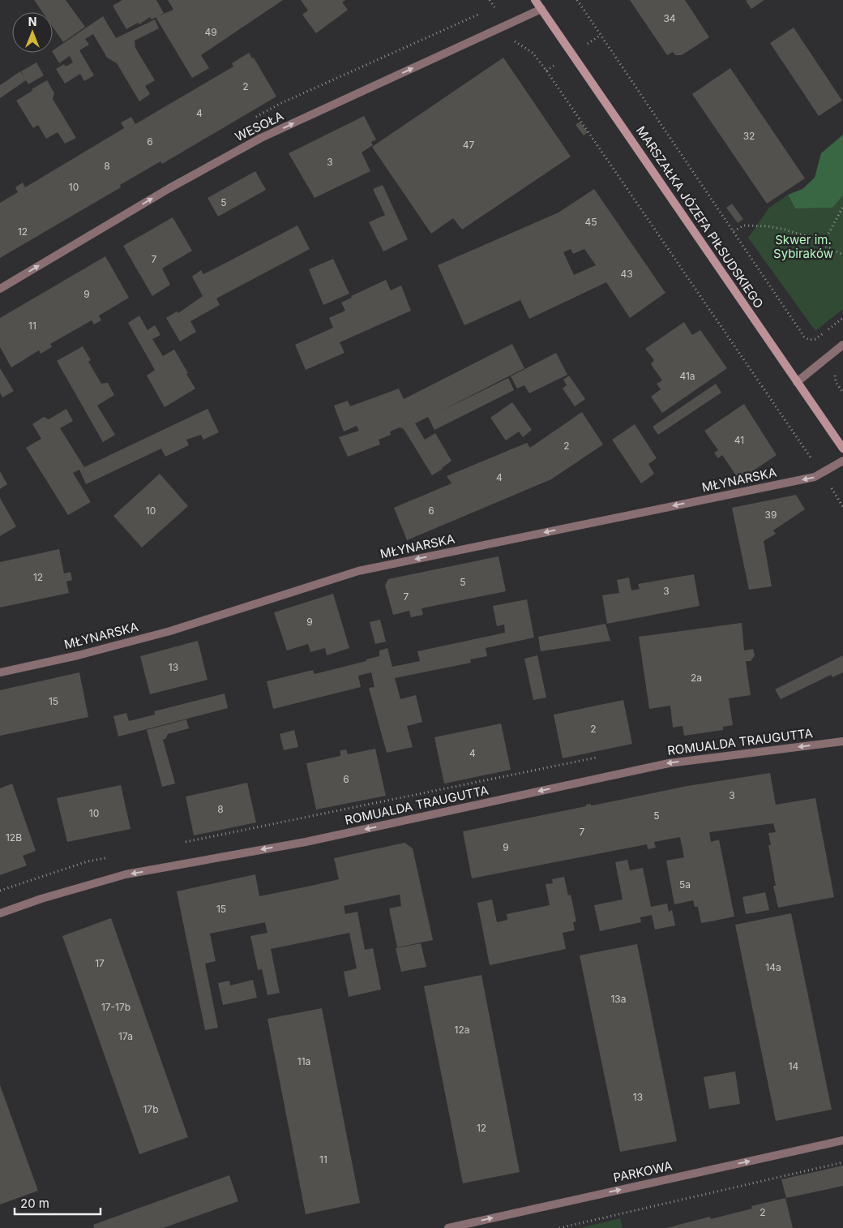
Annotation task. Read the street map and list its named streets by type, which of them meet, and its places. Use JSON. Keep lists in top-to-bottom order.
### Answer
{
  "streets": {
    "street": [
      "WESOŁA",
      "MARSZAŁKA JÓZEFA PIŁSUDSKIEGO",
      "MŁYNARSKA",
      "ROMUALDA TRAUGUTTA",
      "PARKOWA"
    ]
  },
  "crossings": [
    ["WESOŁA", "MARSZAŁKA JÓZEFA PIŁSUDSKIEGO"]
  ],
  "one_way": [
    "WESOŁA",
    "MŁYNARSKA",
    "ROMUALDA TRAUGUTTA",
    "PARKOWA"
  ],
  "parks": ["Skwer im. Sybiraków"],
  "house_numbers": [
    "34",
    "49",
    "2",
    "4",
    "32",
    "6",
    "47",
    "3",
    "8",
    "10",
    "5",
    "45",
    "12",
    "7",
    "43",
    "9",
    "11",
    "41a",
    "41",
    "2",
    "4",
    "10",
    "6",
    "39",
    "12",
    "5",
    "3",
    "7",
    "9",
    "13",
    "2a",
    "15",
    "2",
    "4",
    "6",
    "3",
    "8",
    "10",
    "5",
    "7",
    "12B",
    "9",
    "5a",
    "15",
    "17",
    "14a",
    "13a",
    "17-17b",
    "12a",
    "17a",
    "11a",
    "14",
    "13",
    "17b",
    "12",
    "11",
    "2"
  ],
  "scale_bar": "20 m",
  "north": "top"
}
